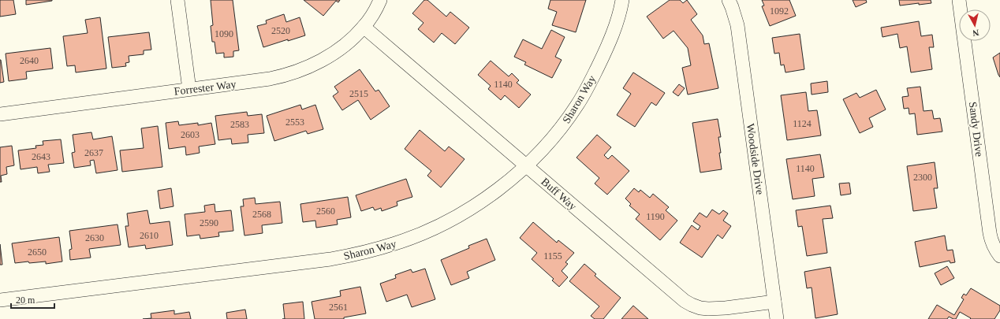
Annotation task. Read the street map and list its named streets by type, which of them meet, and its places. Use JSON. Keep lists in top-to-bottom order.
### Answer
{
  "streets": {
    "street": [
      "Forrester Way",
      "Sharon Way",
      "Sandy Drive",
      "Woodside Drive",
      "Buff Way"
    ]
  },
  "crossings": [
    ["Forrester Way", "Buff Way"],
    ["Sharon Way", "Buff Way"],
    ["Woodside Drive", "Buff Way"]
  ],
  "house_numbers": [
    "1092",
    "2520",
    "1090",
    "2640",
    "1140",
    "2515",
    "2553",
    "1124",
    "2583",
    "2603",
    "2637",
    "2643",
    "1140",
    "2300",
    "2560",
    "2568",
    "1190",
    "2590",
    "2610",
    "2630",
    "2650",
    "1155",
    "2561"
  ],
  "scale_bar": "20 m",
  "north": "bottom"
}
